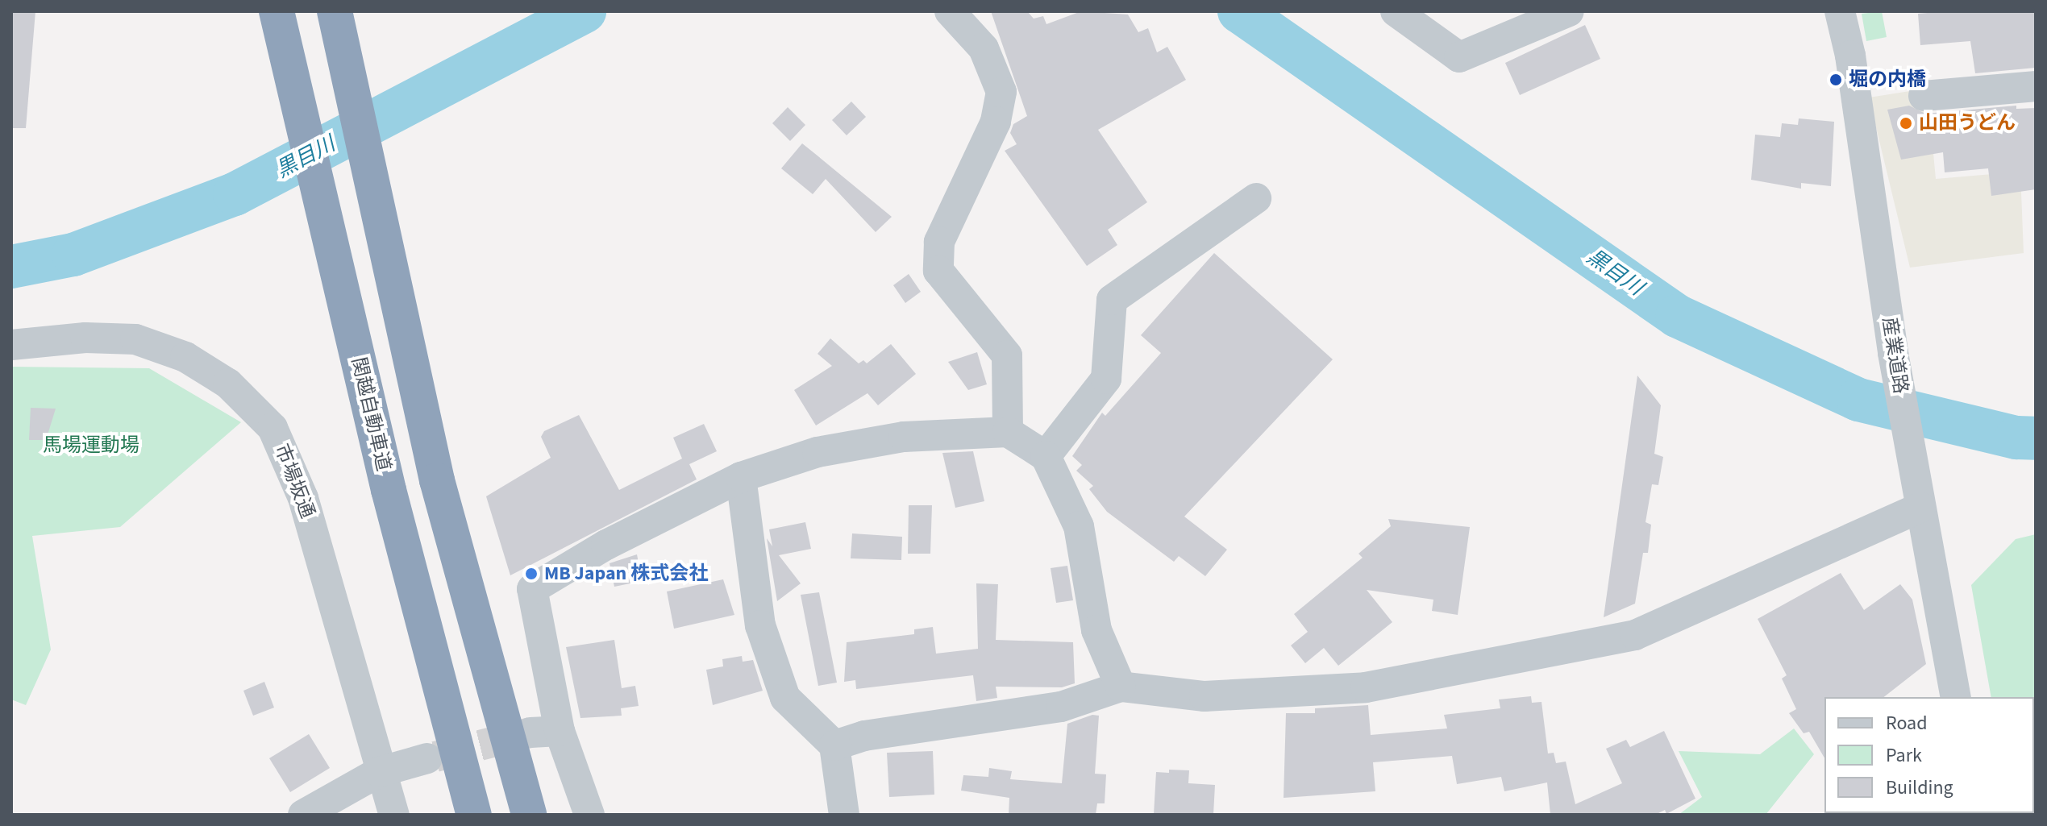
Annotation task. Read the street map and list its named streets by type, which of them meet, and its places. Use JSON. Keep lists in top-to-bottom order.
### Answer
{
  "streets": {
    "highway": ["関越自動車道"],
    "street": ["産業道路", "市場坂通"]
  },
  "water": ["黒目川"],
  "parks": ["馬場運動場"],
  "places": ["堀の内橋", "山田うどん", "MB Japan 株式会社"],
  "legend": ["Road", "Park", "Building"]
}
